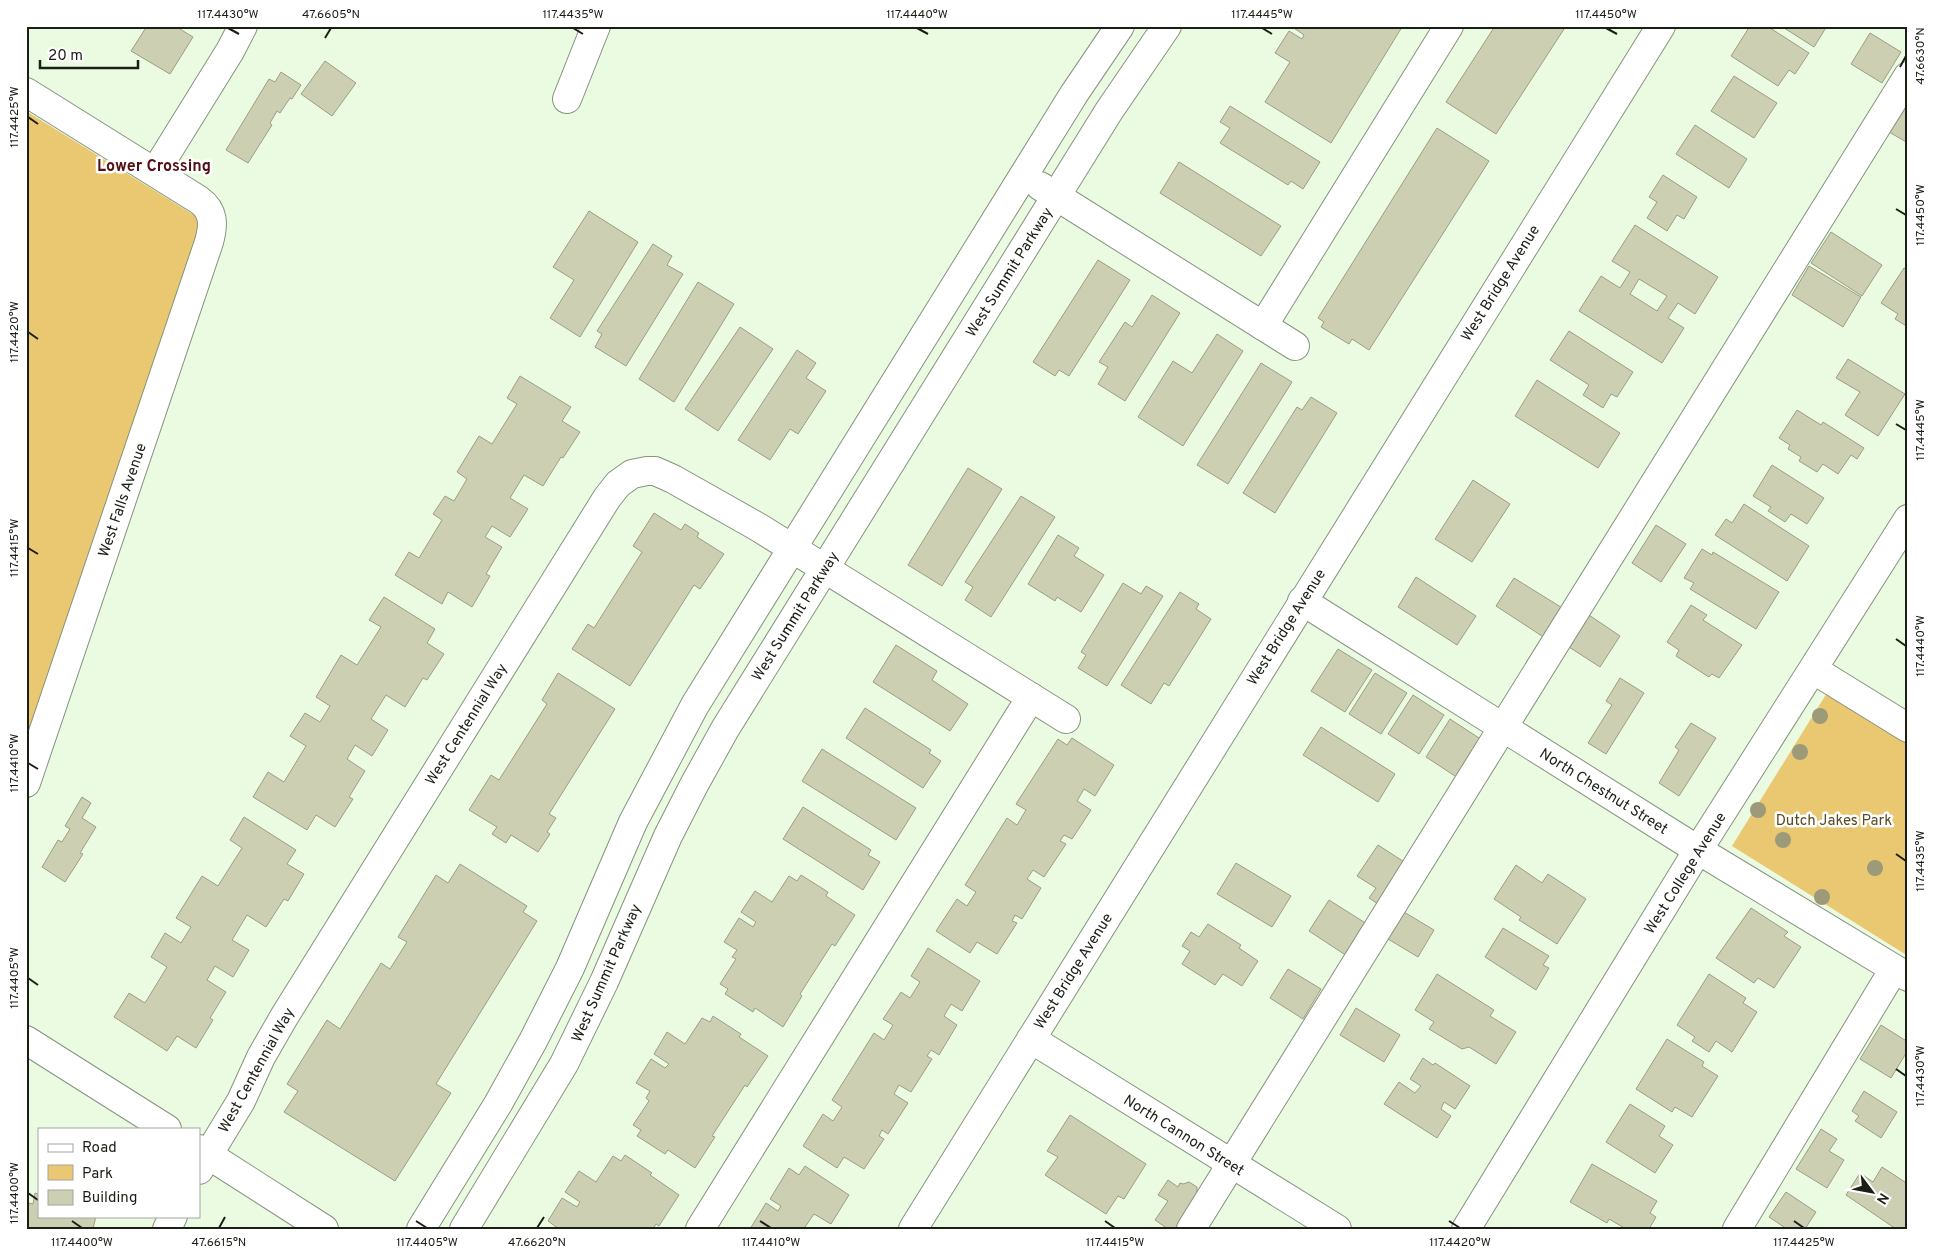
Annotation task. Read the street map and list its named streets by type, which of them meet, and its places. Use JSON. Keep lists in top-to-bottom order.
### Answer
{
  "streets": {
    "street": [
      "West Summit Parkway",
      "West Bridge Avenue",
      "West Falls Avenue",
      "West Centennial Way",
      "North Chestnut Street",
      "West College Avenue",
      "North Cannon Street"
    ]
  },
  "crossings": [
    ["West Summit Parkway", "West Centennial Way"],
    ["West Bridge Avenue", "North Chestnut Street"],
    ["West Bridge Avenue", "North Cannon Street"],
    ["North Chestnut Street", "West College Avenue"]
  ],
  "districts": ["Lower Crossing"],
  "parks": ["Dutch Jakes Park"],
  "legend": ["Road", "Park", "Building"],
  "scale_bar": "20 m",
  "north": "bottom right",
  "coordinates": [
    "117.4430°W",
    "47.6605°N",
    "117.4435°W",
    "117.4440°W",
    "117.4445°W",
    "117.4450°W",
    "47.6630°N",
    "117.4425°W",
    "117.4420°W",
    "117.4415°W",
    "117.4410°W",
    "117.4405°W",
    "117.4400°W",
    "47.6615°N",
    "47.6620°N"
  ]
}
